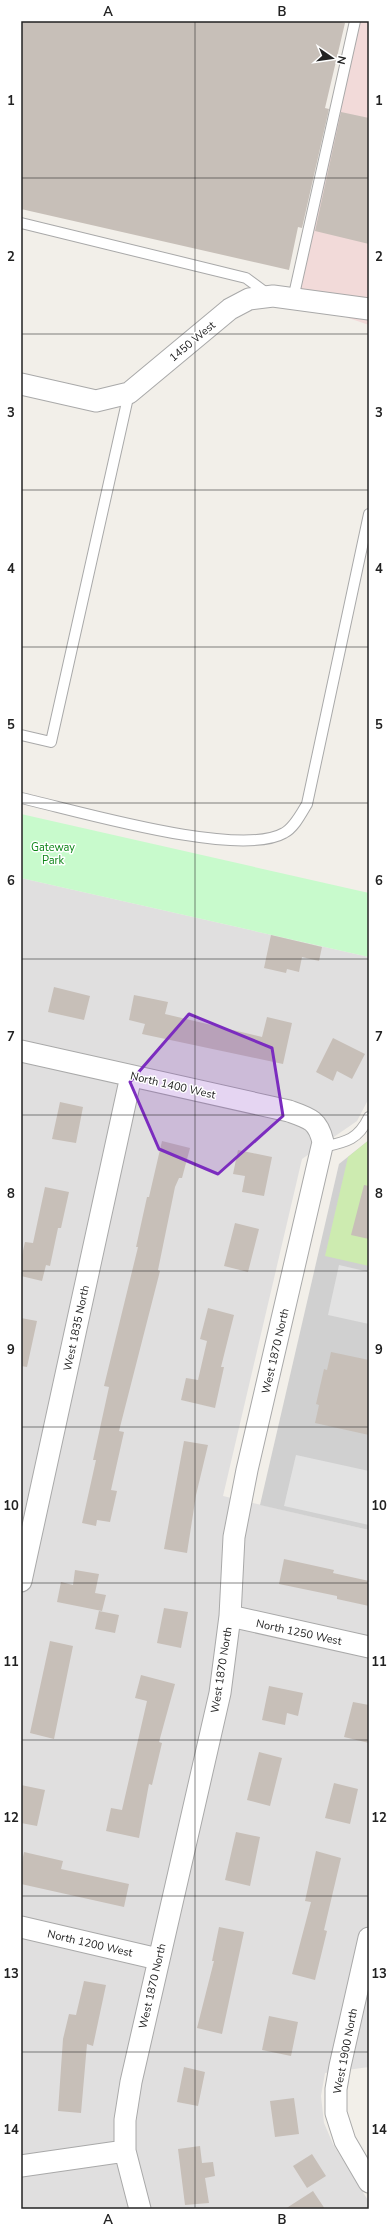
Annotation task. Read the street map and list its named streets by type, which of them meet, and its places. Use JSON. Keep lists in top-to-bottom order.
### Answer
{
  "streets": {
    "street": [
      "1450 West",
      "North 1400 West",
      "West 1835 North",
      "West 1870 North",
      "North 1250 West",
      "North 1200 West",
      "West 1900 North"
    ]
  },
  "crossings": [
    ["North 1400 West", "West 1835 North"],
    ["North 1400 West", "West 1870 North"],
    ["West 1870 North", "North 1250 West"],
    ["West 1870 North", "North 1200 West"]
  ],
  "parks": ["Gateway Park"],
  "north": "right",
  "grid": {
    "columns": ["A", "B"],
    "rows": [
      "1",
      "2",
      "3",
      "4",
      "5",
      "6",
      "7",
      "8",
      "9",
      "10",
      "11",
      "12",
      "13",
      "14"
    ]
  }
}
